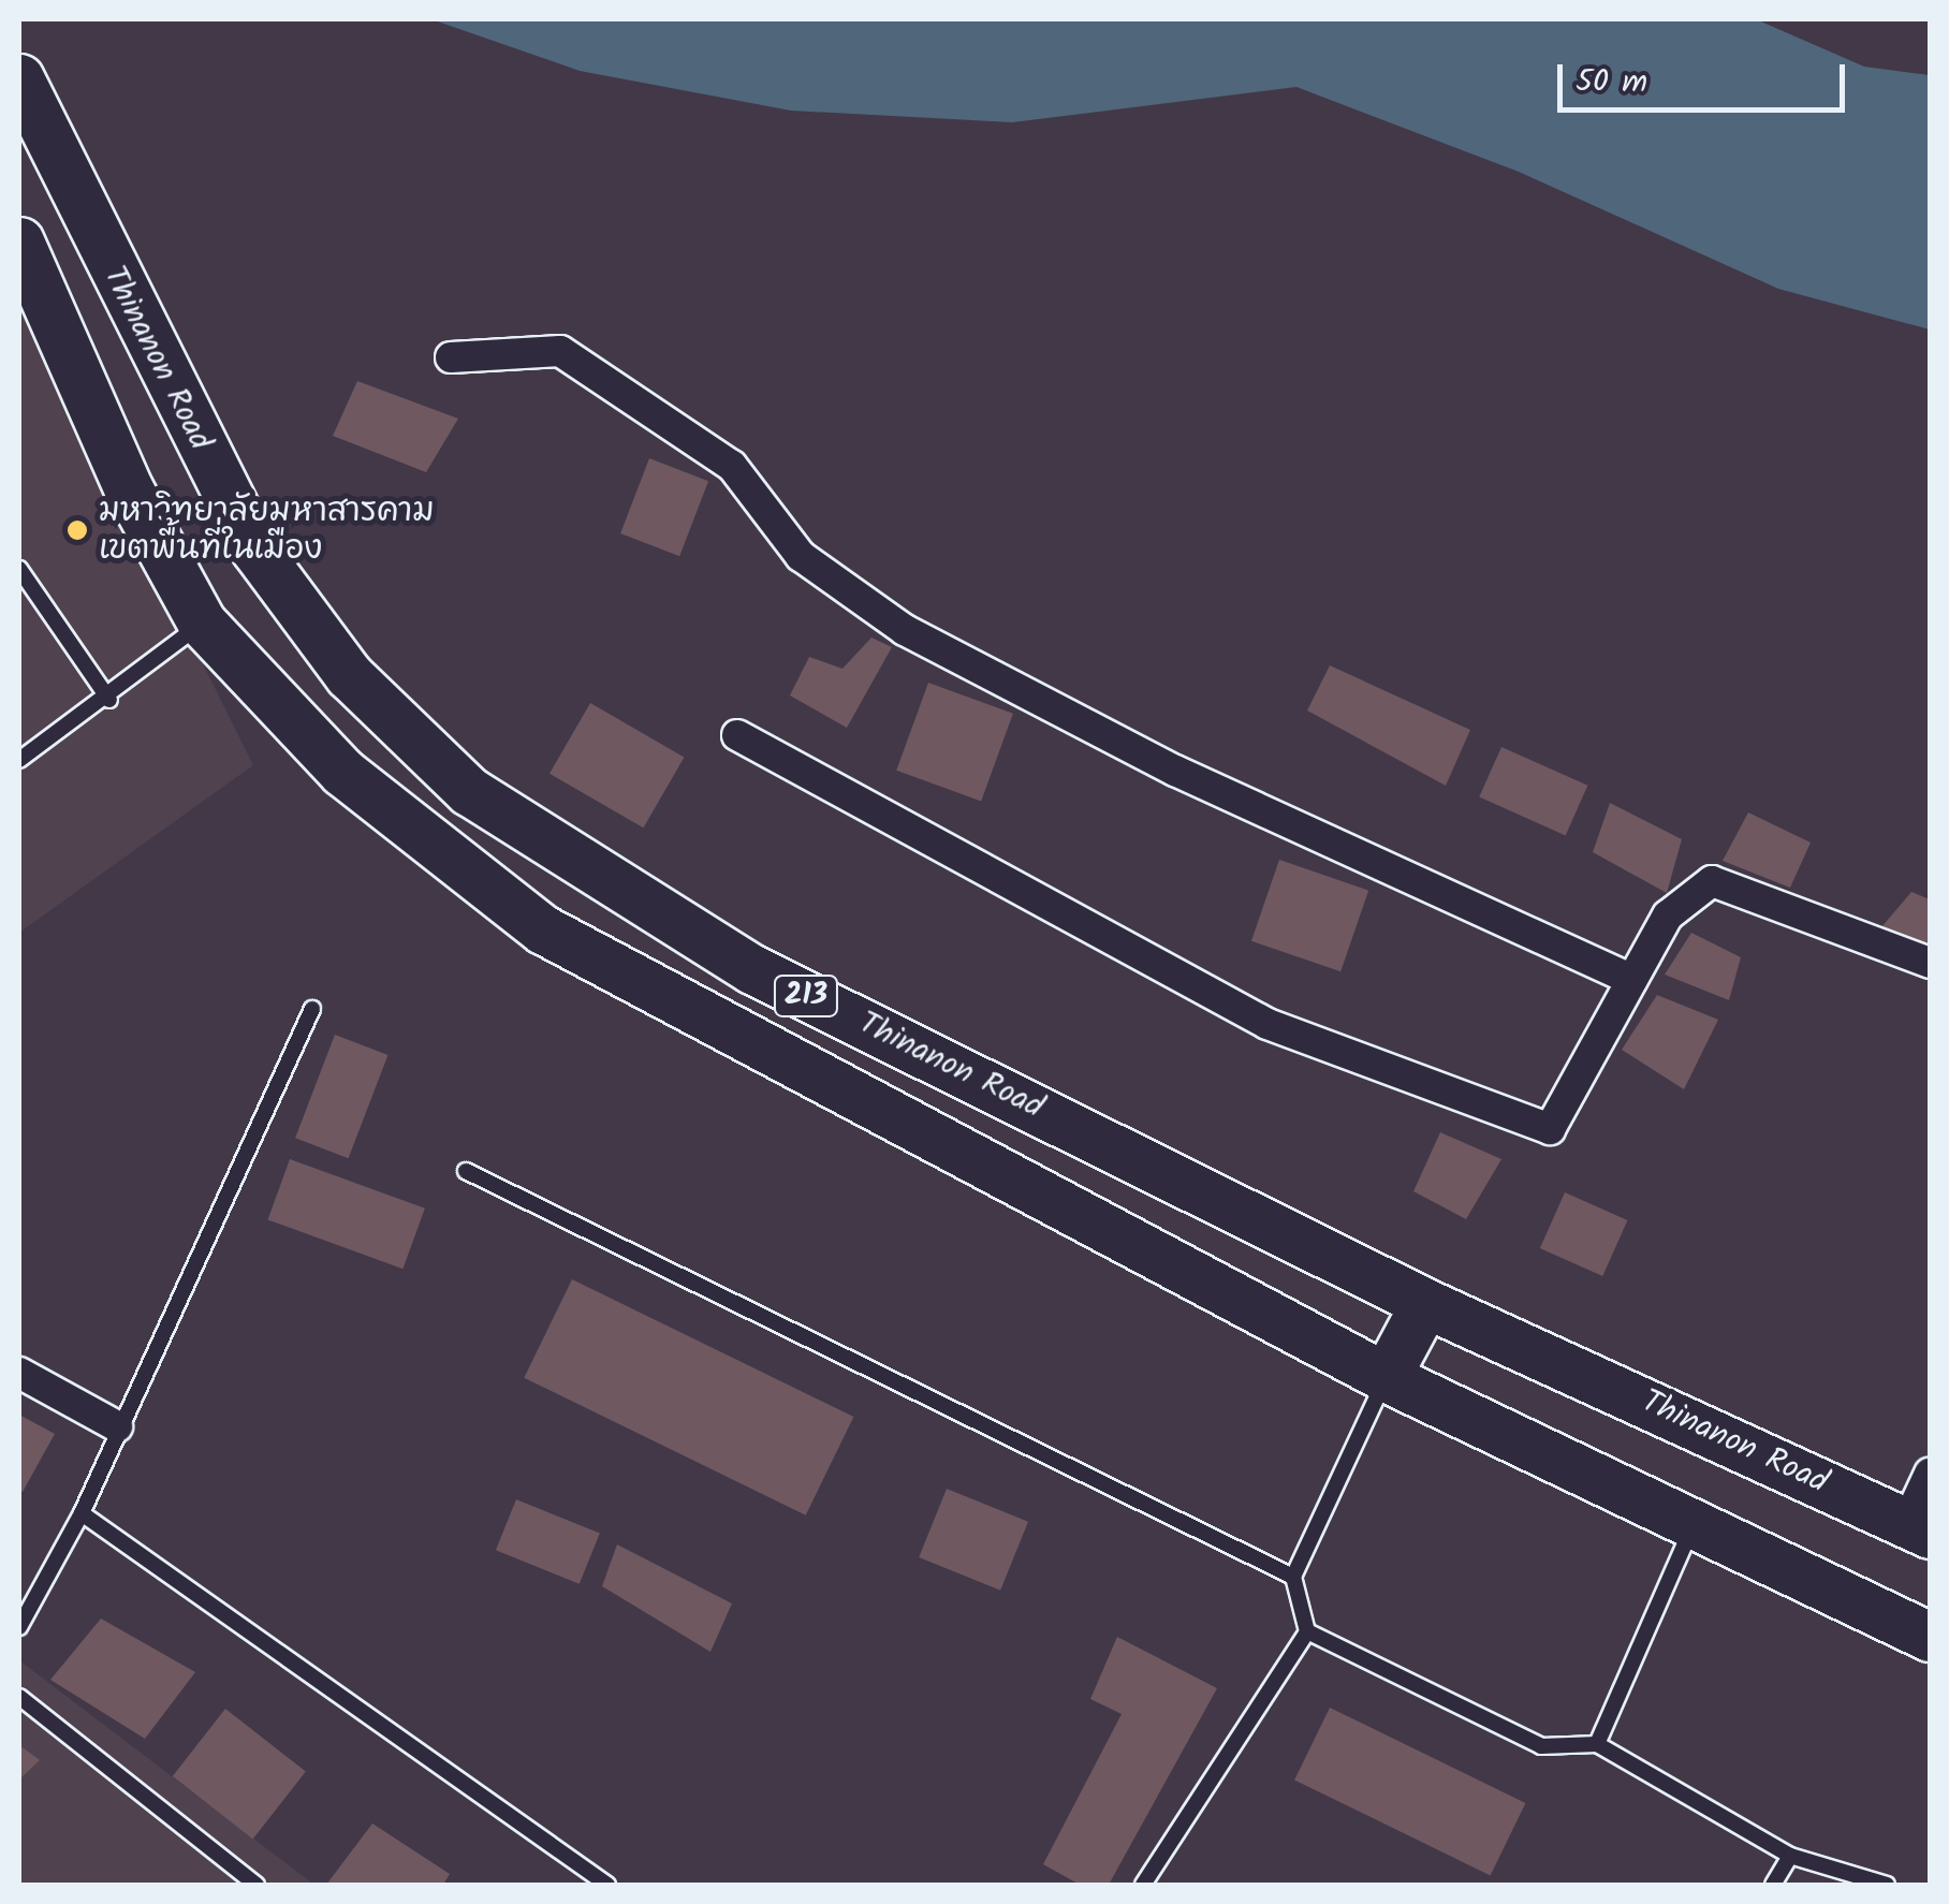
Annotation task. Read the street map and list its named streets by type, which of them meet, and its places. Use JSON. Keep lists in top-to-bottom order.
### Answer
{
  "streets": {
    "main road": ["Thinanon Road", "213"]
  },
  "places": ["มหาวิทยาลัยมหาสารคาม เขตพื้นที่ในเมือง"],
  "scale_bar": "50 m"
}
